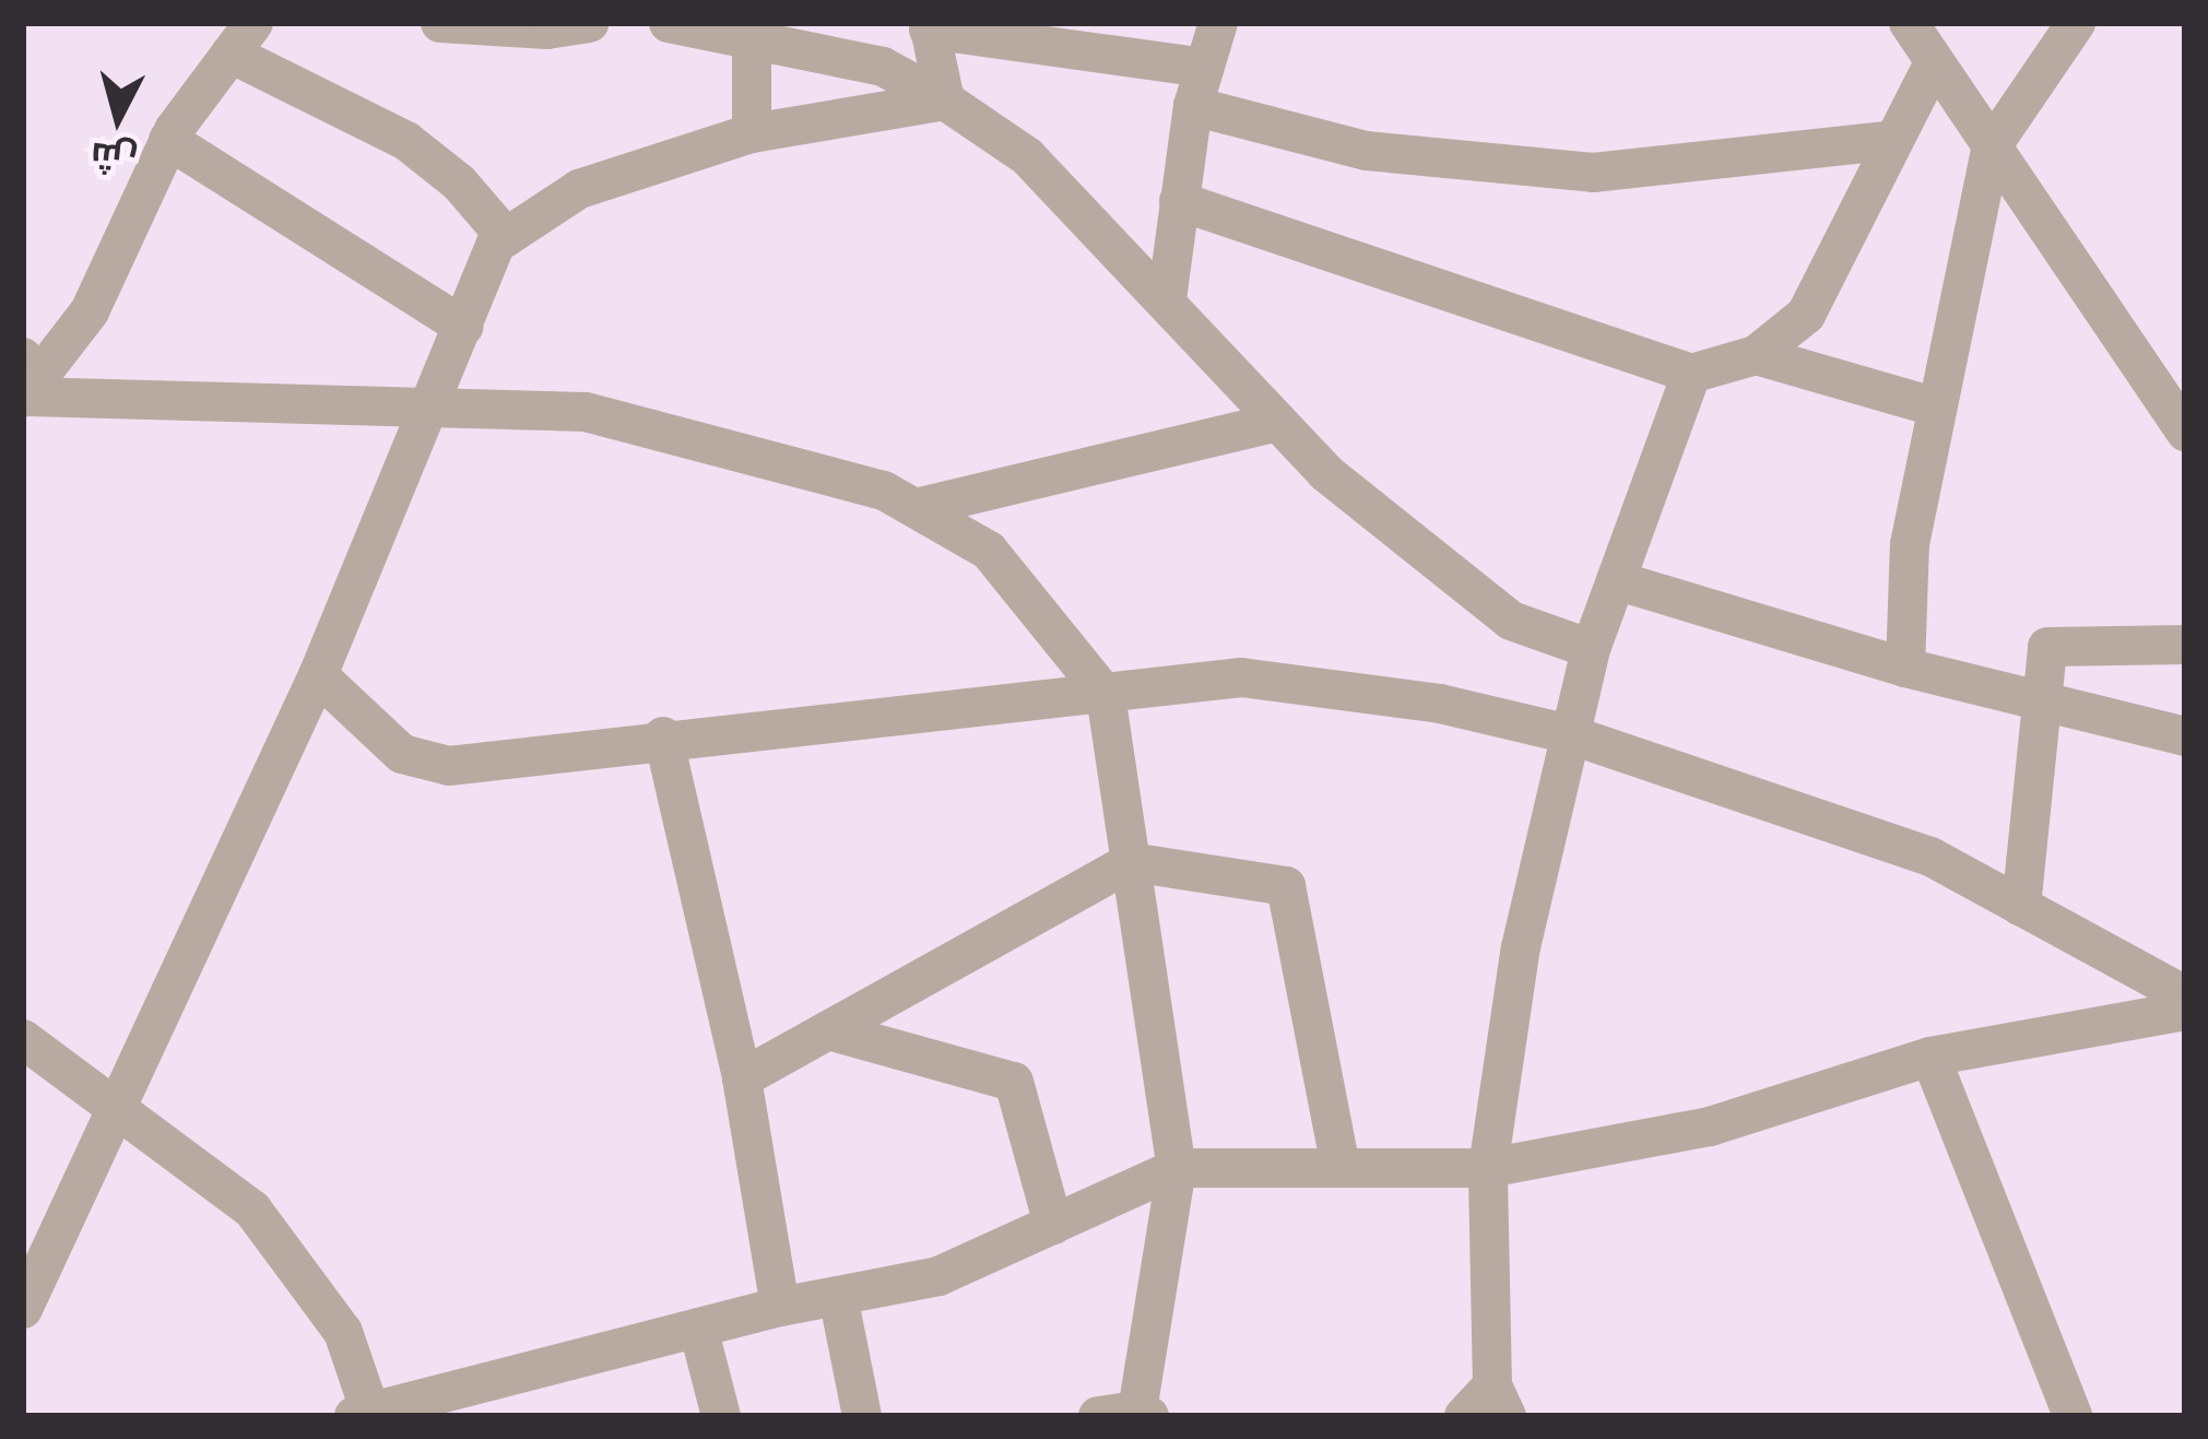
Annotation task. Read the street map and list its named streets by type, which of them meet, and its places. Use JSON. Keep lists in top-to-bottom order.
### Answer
{
  "north": "bottom"
}
